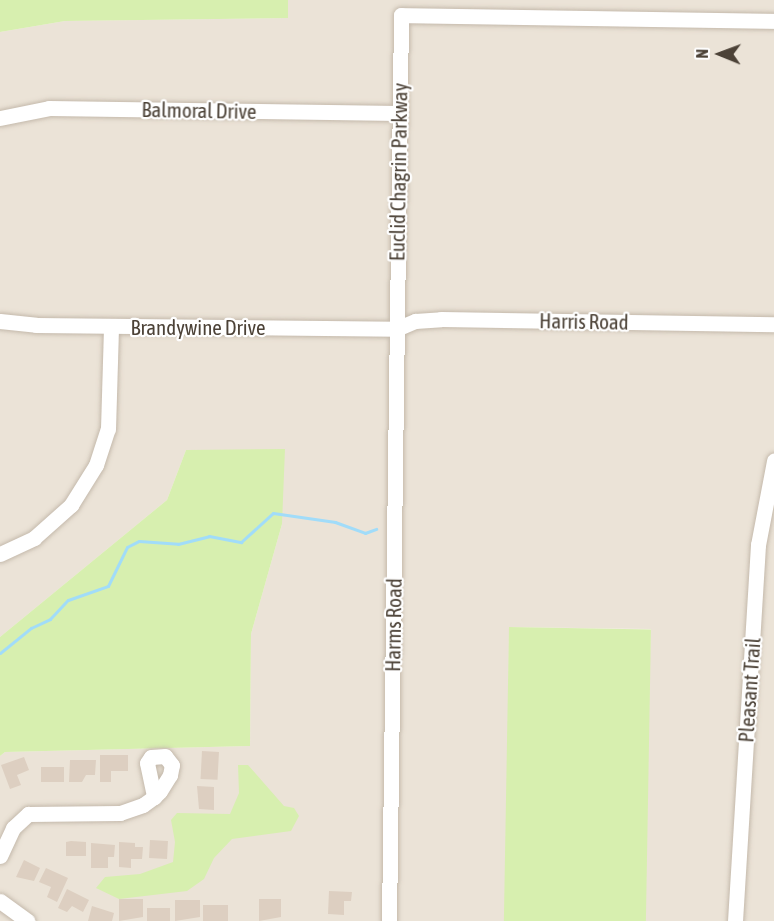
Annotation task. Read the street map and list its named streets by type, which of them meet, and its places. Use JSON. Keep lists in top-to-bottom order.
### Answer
{
  "streets": {
    "street": [
      "Balmoral Drive",
      "Euclid Chagrin Parkway",
      "Harris Road",
      "Brandywine Drive",
      "Harms Road",
      "Pleasant Trail"
    ]
  },
  "crossings": [
    ["Balmoral Drive", "Euclid Chagrin Parkway"],
    ["Euclid Chagrin Parkway", "Harris Road"],
    ["Euclid Chagrin Parkway", "Brandywine Drive"],
    ["Euclid Chagrin Parkway", "Harms Road"],
    ["Harris Road", "Brandywine Drive"],
    ["Harris Road", "Harms Road"],
    ["Brandywine Drive", "Harms Road"]
  ],
  "north": "left"
}
